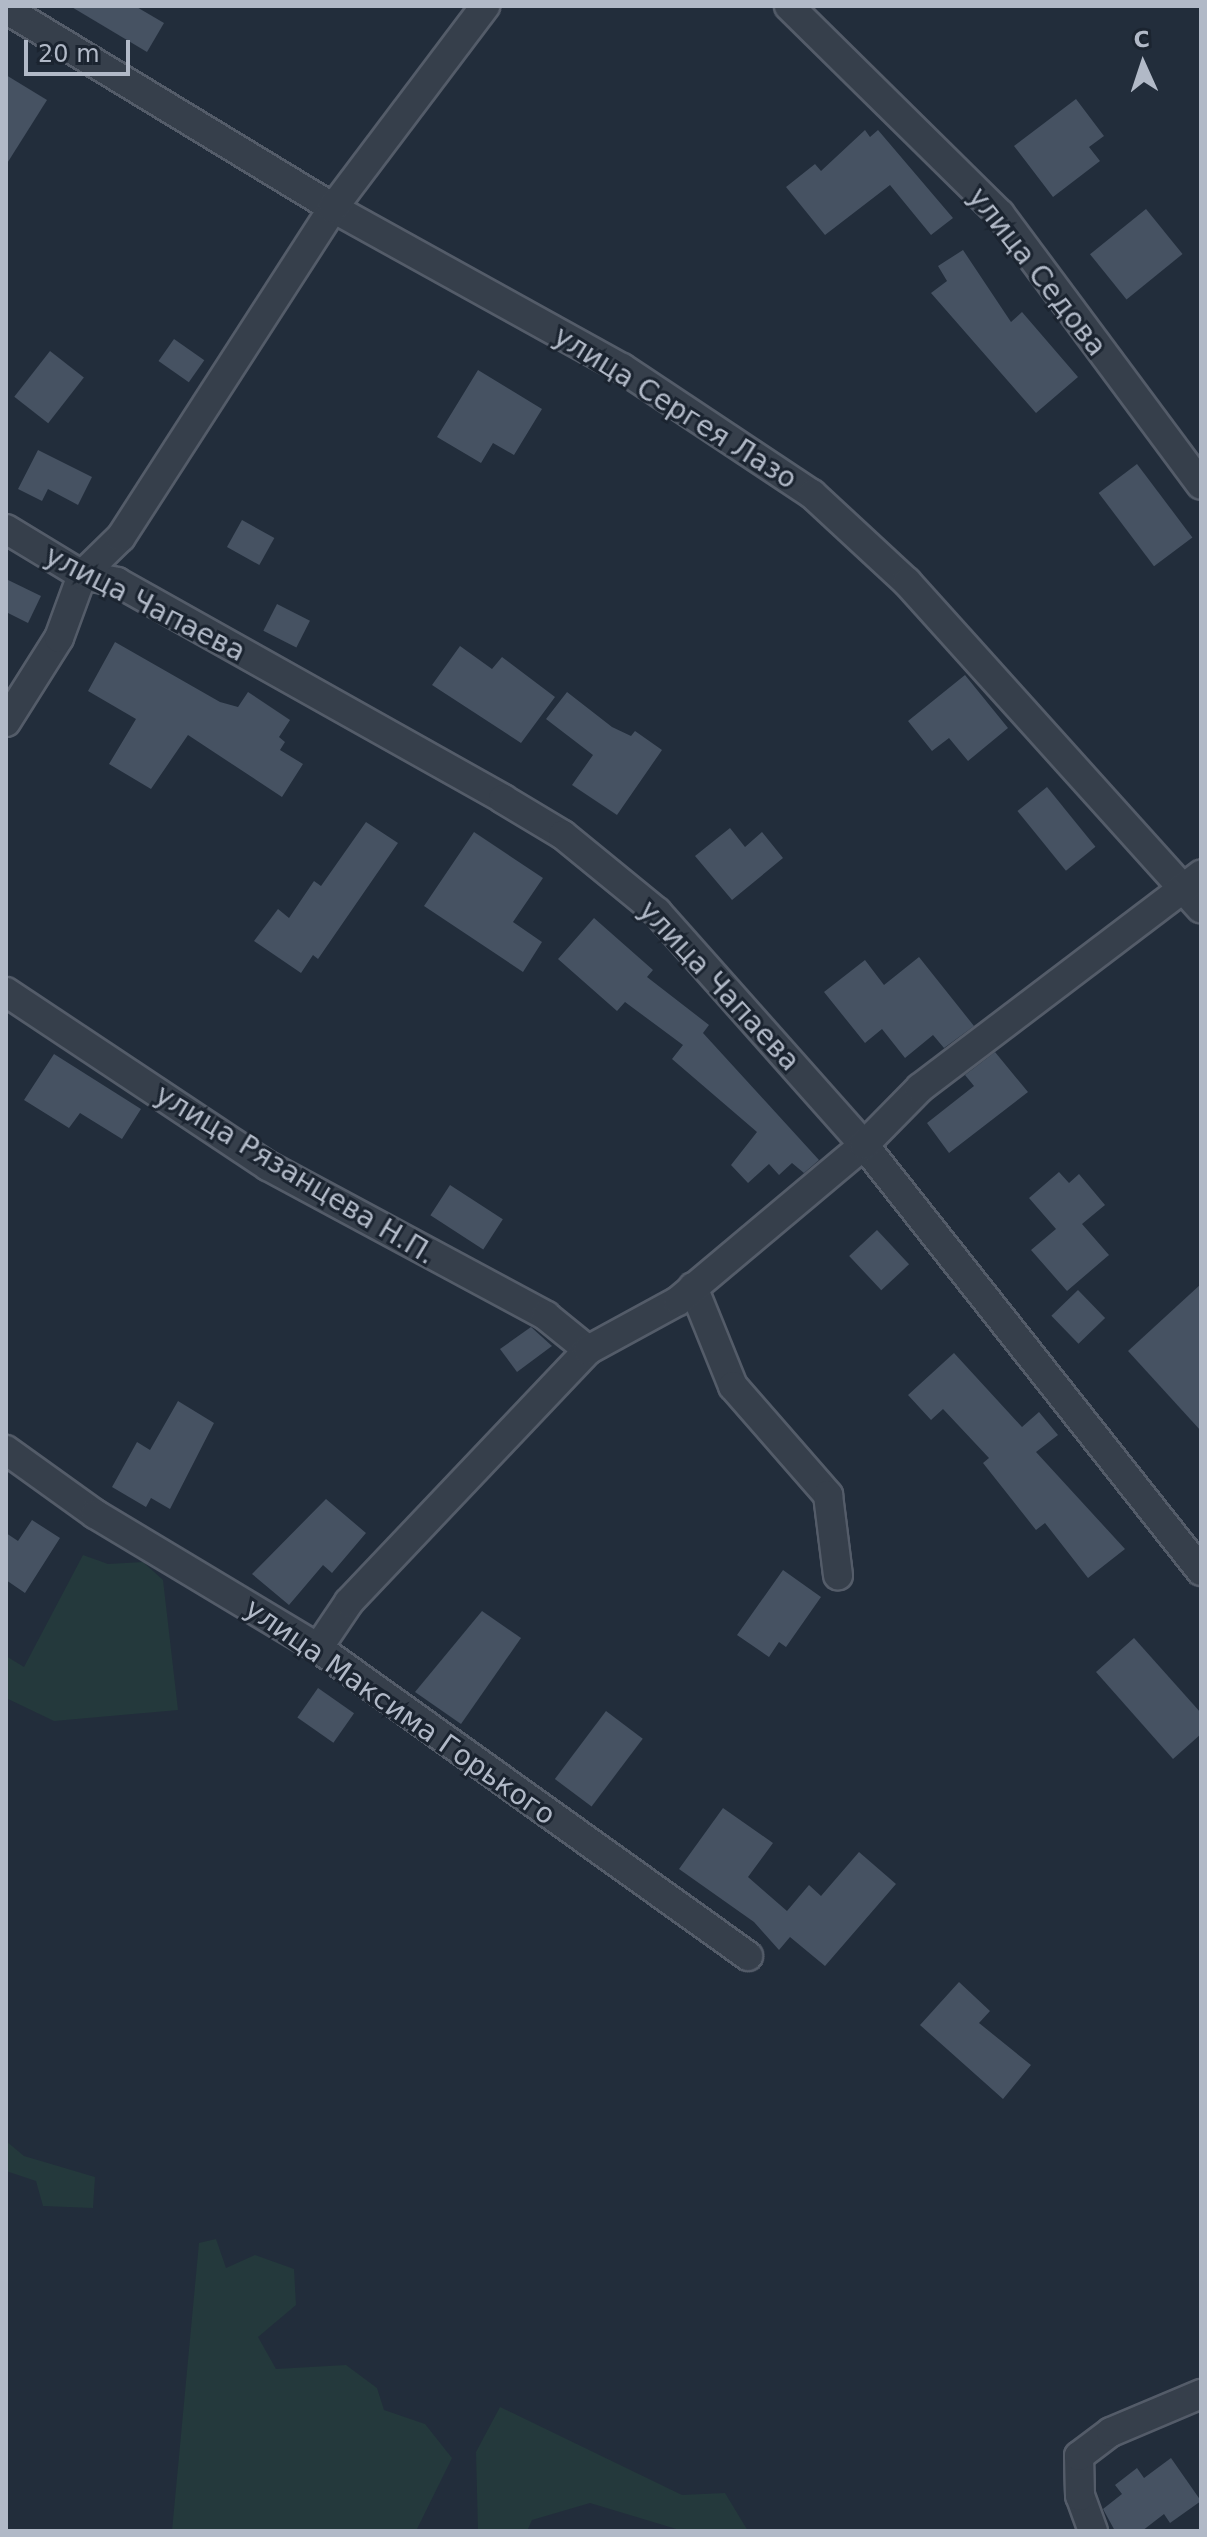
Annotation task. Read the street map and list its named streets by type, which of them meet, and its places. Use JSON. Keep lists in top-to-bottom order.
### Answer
{
  "streets": {
    "street": [
      "улица Седова",
      "улица Сергея Лазо",
      "улица Чапаева",
      "улица Рязанцева Н.П.",
      "улица Максима Горького"
    ]
  },
  "scale_bar": "20 m",
  "north": "top"
}
